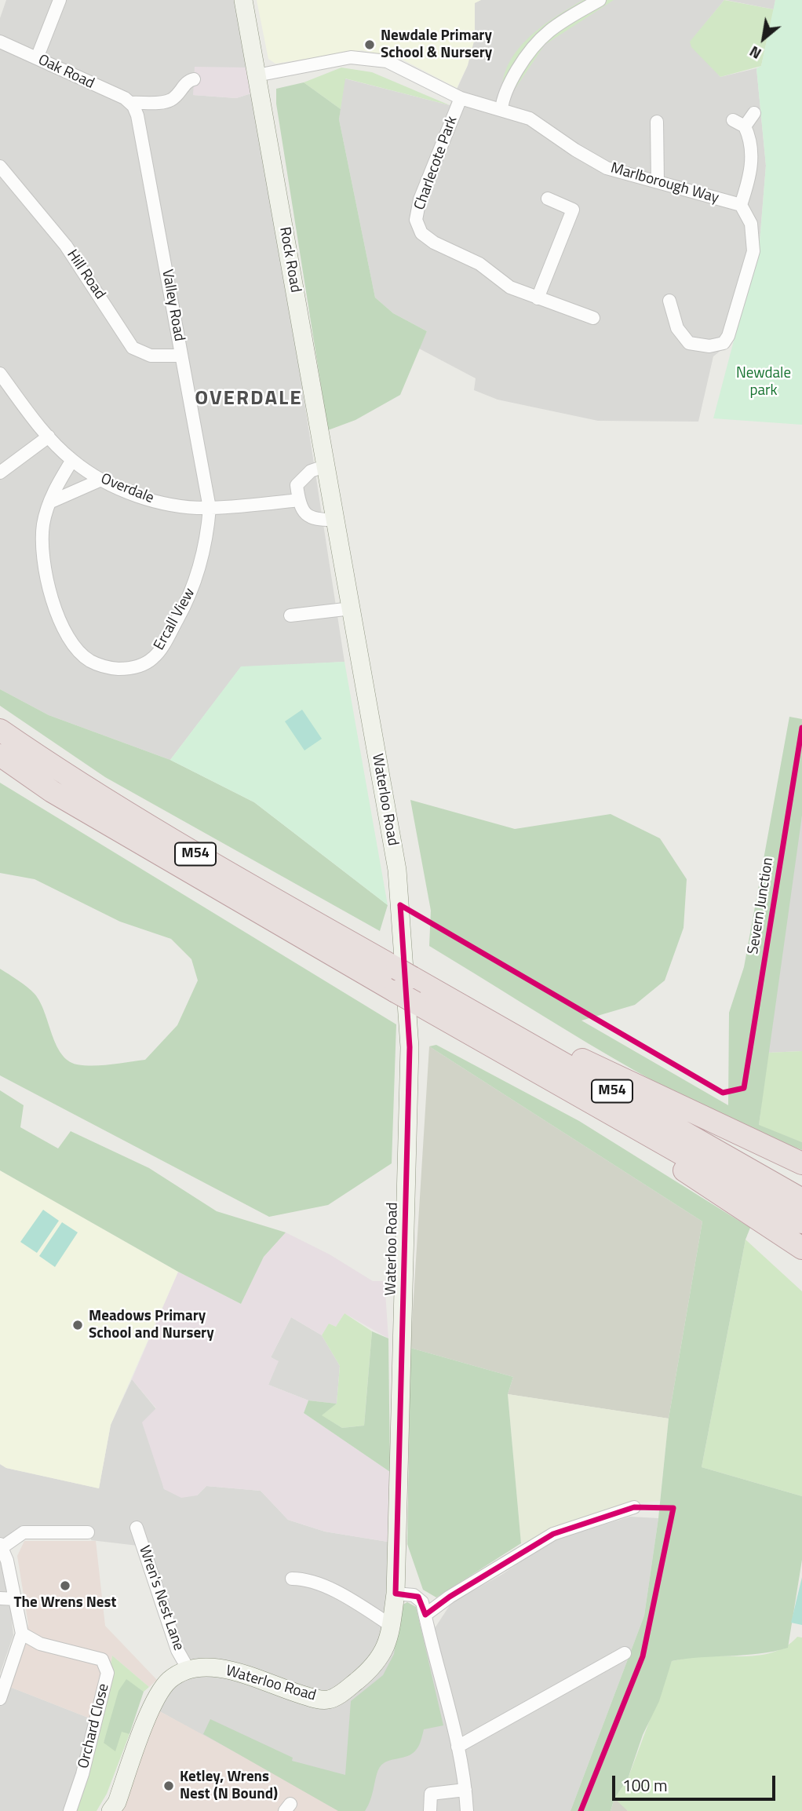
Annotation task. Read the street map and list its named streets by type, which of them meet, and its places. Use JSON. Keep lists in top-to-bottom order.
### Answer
{
  "streets": {
    "highway": ["M54"],
    "street": [
      "Oak Road",
      "Charlecote Park",
      "Marlborough Way",
      "Rock Road",
      "Hill Road",
      "Valley Road",
      "Overdale",
      "Ercall View",
      "Waterloo Road",
      "Wren's Nest Lane",
      "Orchard Close"
    ],
    "cycle path": ["Severn Junction"]
  },
  "crossings": [
    ["Oak Road", "Valley Road"],
    ["Charlecote Park", "Marlborough Way"],
    ["Marlborough Way", "Rock Road"],
    ["Rock Road", "Waterloo Road"],
    ["Hill Road", "Valley Road"],
    ["Valley Road", "Overdale"],
    ["Valley Road", "Ercall View"],
    ["Overdale", "Ercall View"],
    ["Waterloo Road", "Wren's Nest Lane"]
  ],
  "districts": ["OVERDALE"],
  "parks": ["Newdale park"],
  "places": [
    "Newdale Primary School & Nursery",
    "Meadows Primary School and Nursery",
    "The Wrens Nest",
    "Ketley, Wrens Nest (N Bound)"
  ],
  "scale_bar": "100 m",
  "north": "bottom left"
}
